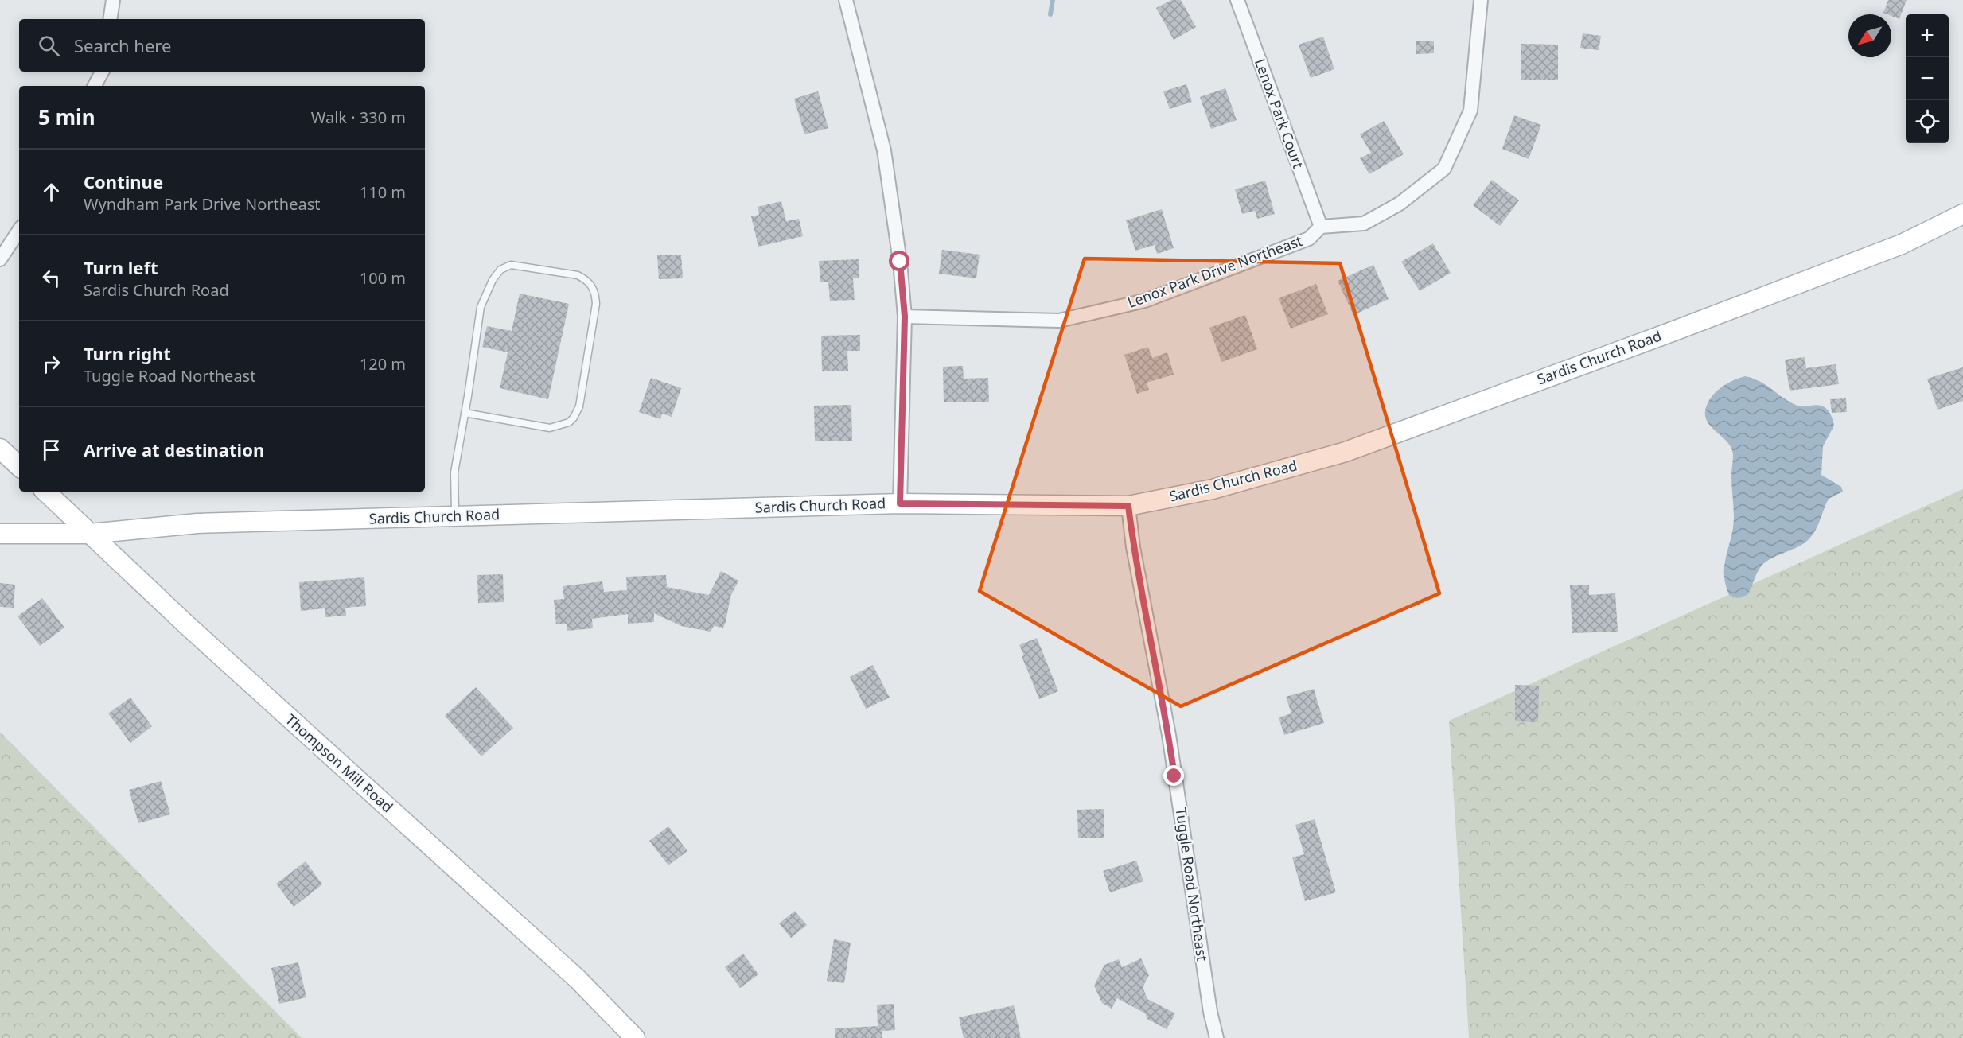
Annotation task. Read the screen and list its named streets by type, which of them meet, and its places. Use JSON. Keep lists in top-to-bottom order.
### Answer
{
  "streets": {
    "street": [
      "Lenox Park Court",
      "Lenox Park Drive Northeast",
      "Sardis Church Road",
      "Thompson Mill Road",
      "Tuggle Road Northeast"
    ]
  },
  "crossings": [
    ["Lenox Park Court", "Lenox Park Drive Northeast"],
    ["Sardis Church Road", "Thompson Mill Road"],
    ["Sardis Church Road", "Tuggle Road Northeast"]
  ],
  "north": "bottom left",
  "page": {
    "map_buttons": ["+", "−"],
    "search": "Search here",
    "heading": ["5 min", "Walk · 330 m"],
    "list": [
      ["Continue", "Wyndham Park Drive Northeast", "110 m"],
      ["Turn left", "Sardis Church Road", "100 m"],
      ["Turn right", "Tuggle Road Northeast", "120 m"],
      "Arrive at destination"
    ]
  }
}
